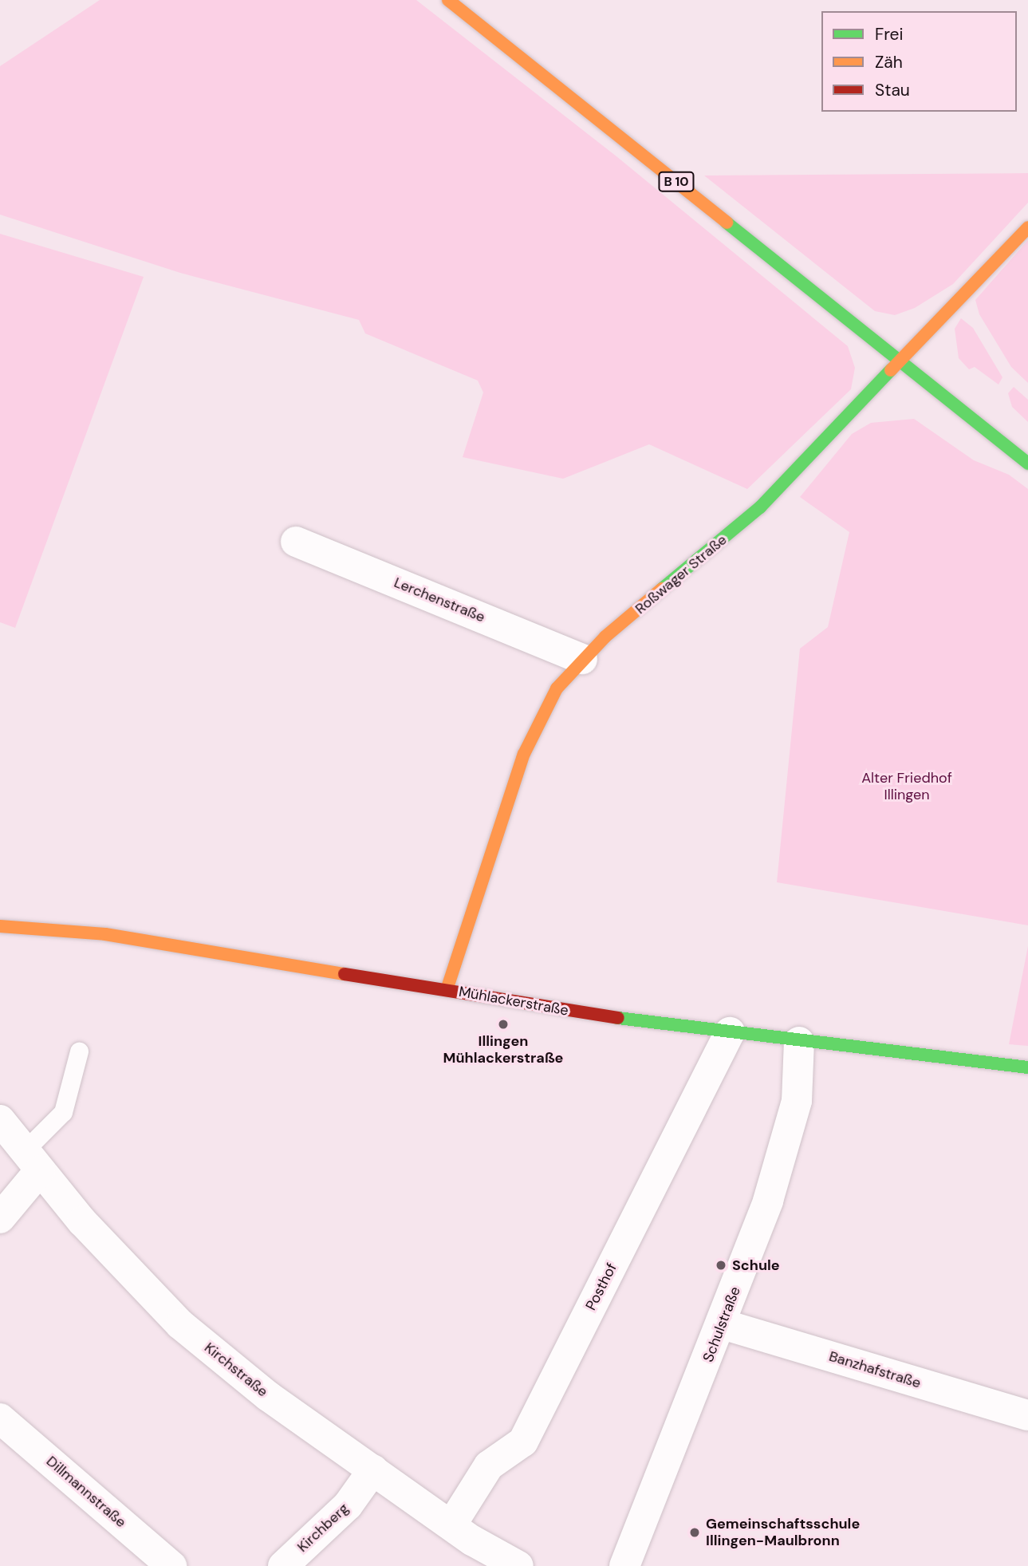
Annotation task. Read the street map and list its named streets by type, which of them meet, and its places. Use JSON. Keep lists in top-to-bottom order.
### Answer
{
  "streets": {
    "street": [
      "B 10",
      "Roßwager Straße",
      "Lerchenstraße",
      "Mühlackerstraße",
      "Posthof",
      "Schulstraße",
      "Kirchstraße",
      "Banzhafstraße",
      "Dillmannstraße",
      "Kirchberg"
    ]
  },
  "crossings": [
    ["B 10", "Roßwager Straße"],
    ["Roßwager Straße", "Lerchenstraße"],
    ["Roßwager Straße", "Mühlackerstraße"],
    ["Mühlackerstraße", "Posthof"],
    ["Mühlackerstraße", "Schulstraße"],
    ["Posthof", "Kirchstraße"],
    ["Schulstraße", "Banzhafstraße"],
    ["Kirchstraße", "Kirchberg"]
  ],
  "parks": ["Alter Friedhof Illingen"],
  "places": ["Illingen Mühlackerstraße", "Schule", "Gemeinschaftsschule Illingen-Maulbronn"],
  "legend": ["Frei", "Zäh", "Stau"]
}
